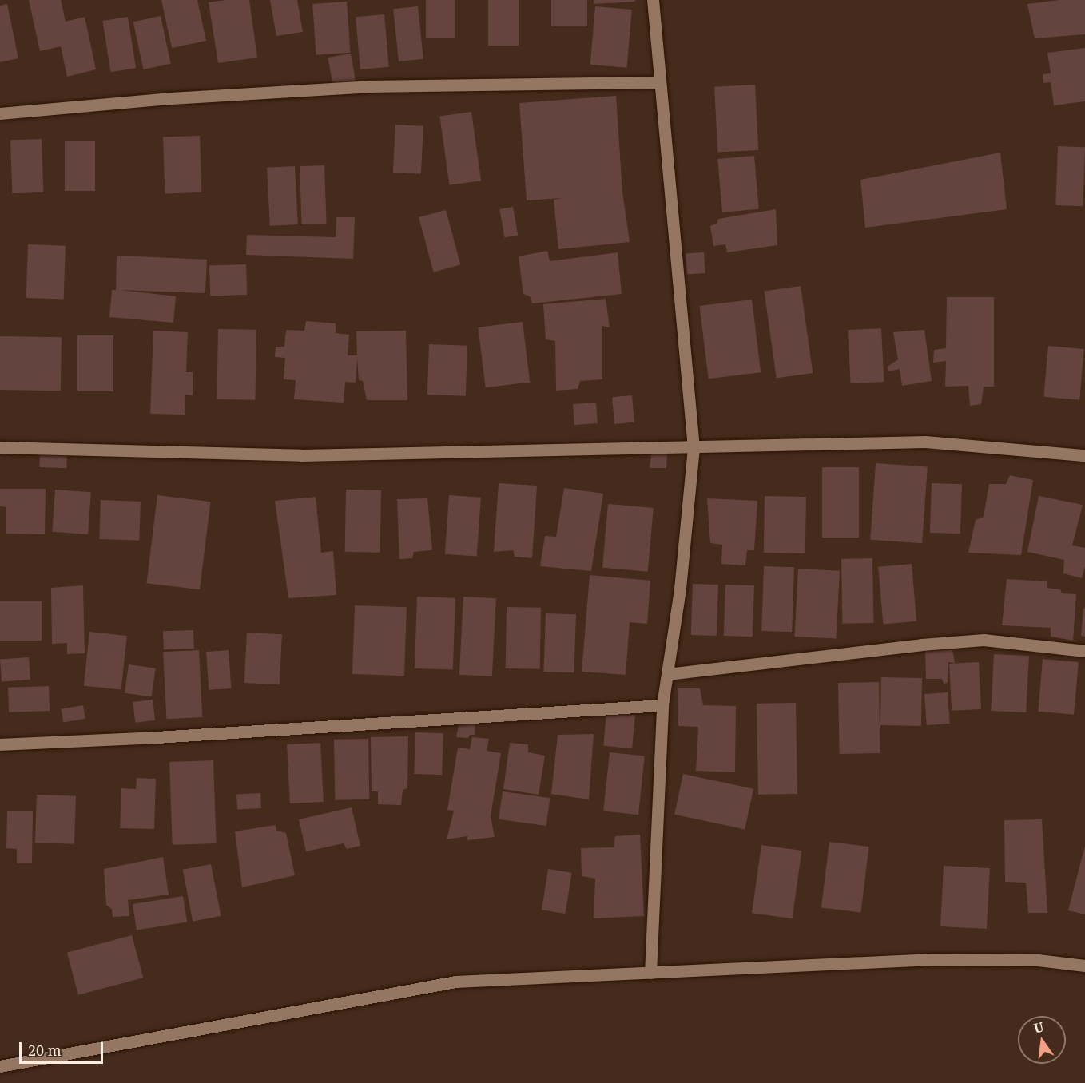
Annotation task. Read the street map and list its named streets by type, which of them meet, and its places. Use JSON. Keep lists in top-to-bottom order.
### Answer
{
  "scale_bar": "20 m",
  "north": "top"
}
